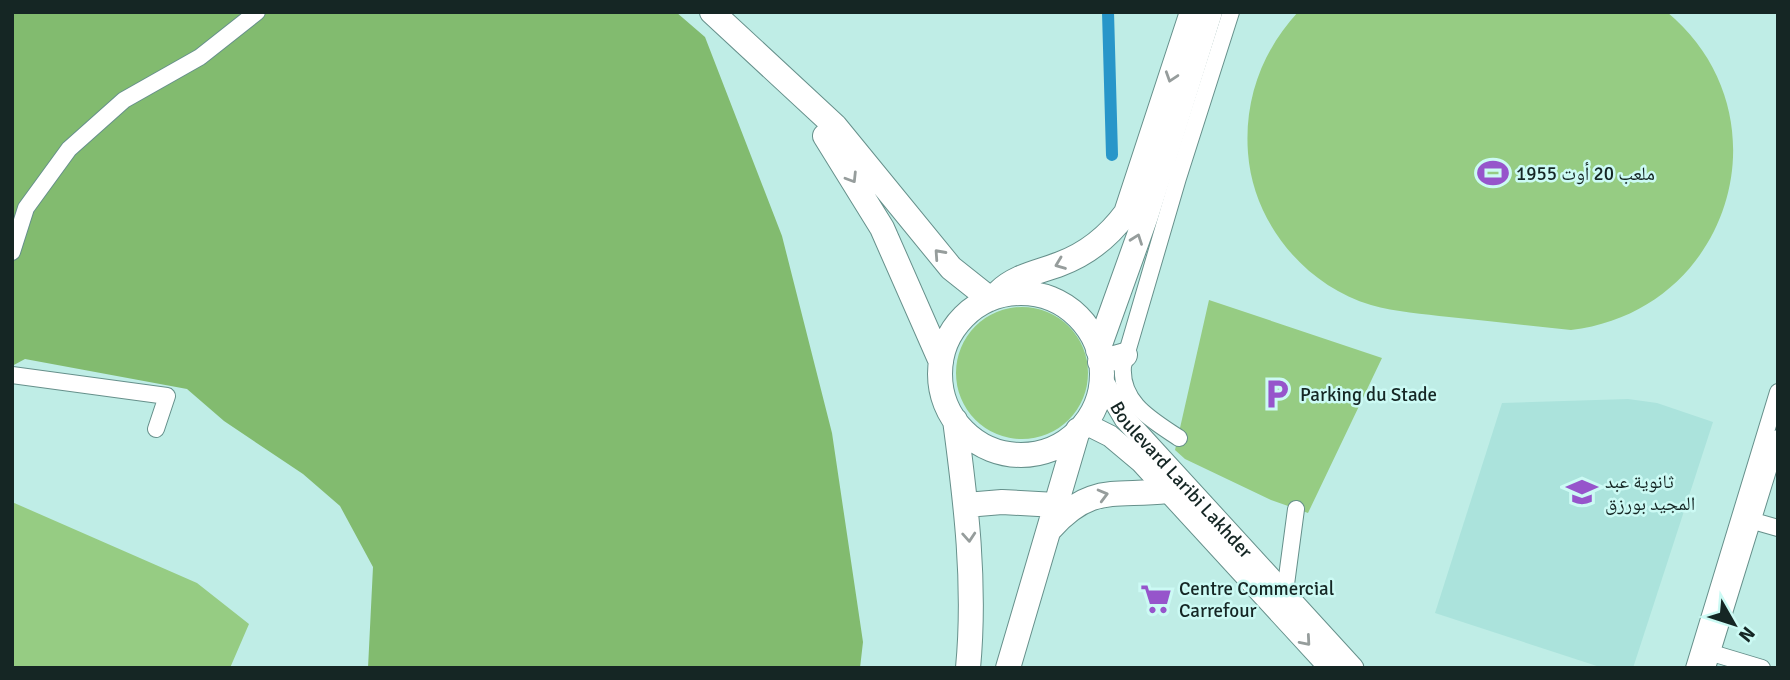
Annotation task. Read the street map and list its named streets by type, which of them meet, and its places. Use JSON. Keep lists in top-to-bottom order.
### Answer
{
  "streets": {
    "main road": ["Boulevard Laribi Lakhder"]
  },
  "places": {
    "sports": ["ملعب 20 أوت 1955"],
    "parking": ["Parking du Stade"],
    "school or university": ["ثانوية عبد المجيد بورزق"],
    "supermarket": ["Centre Commercial Carrefour"]
  },
  "north": "bottom right"
}
